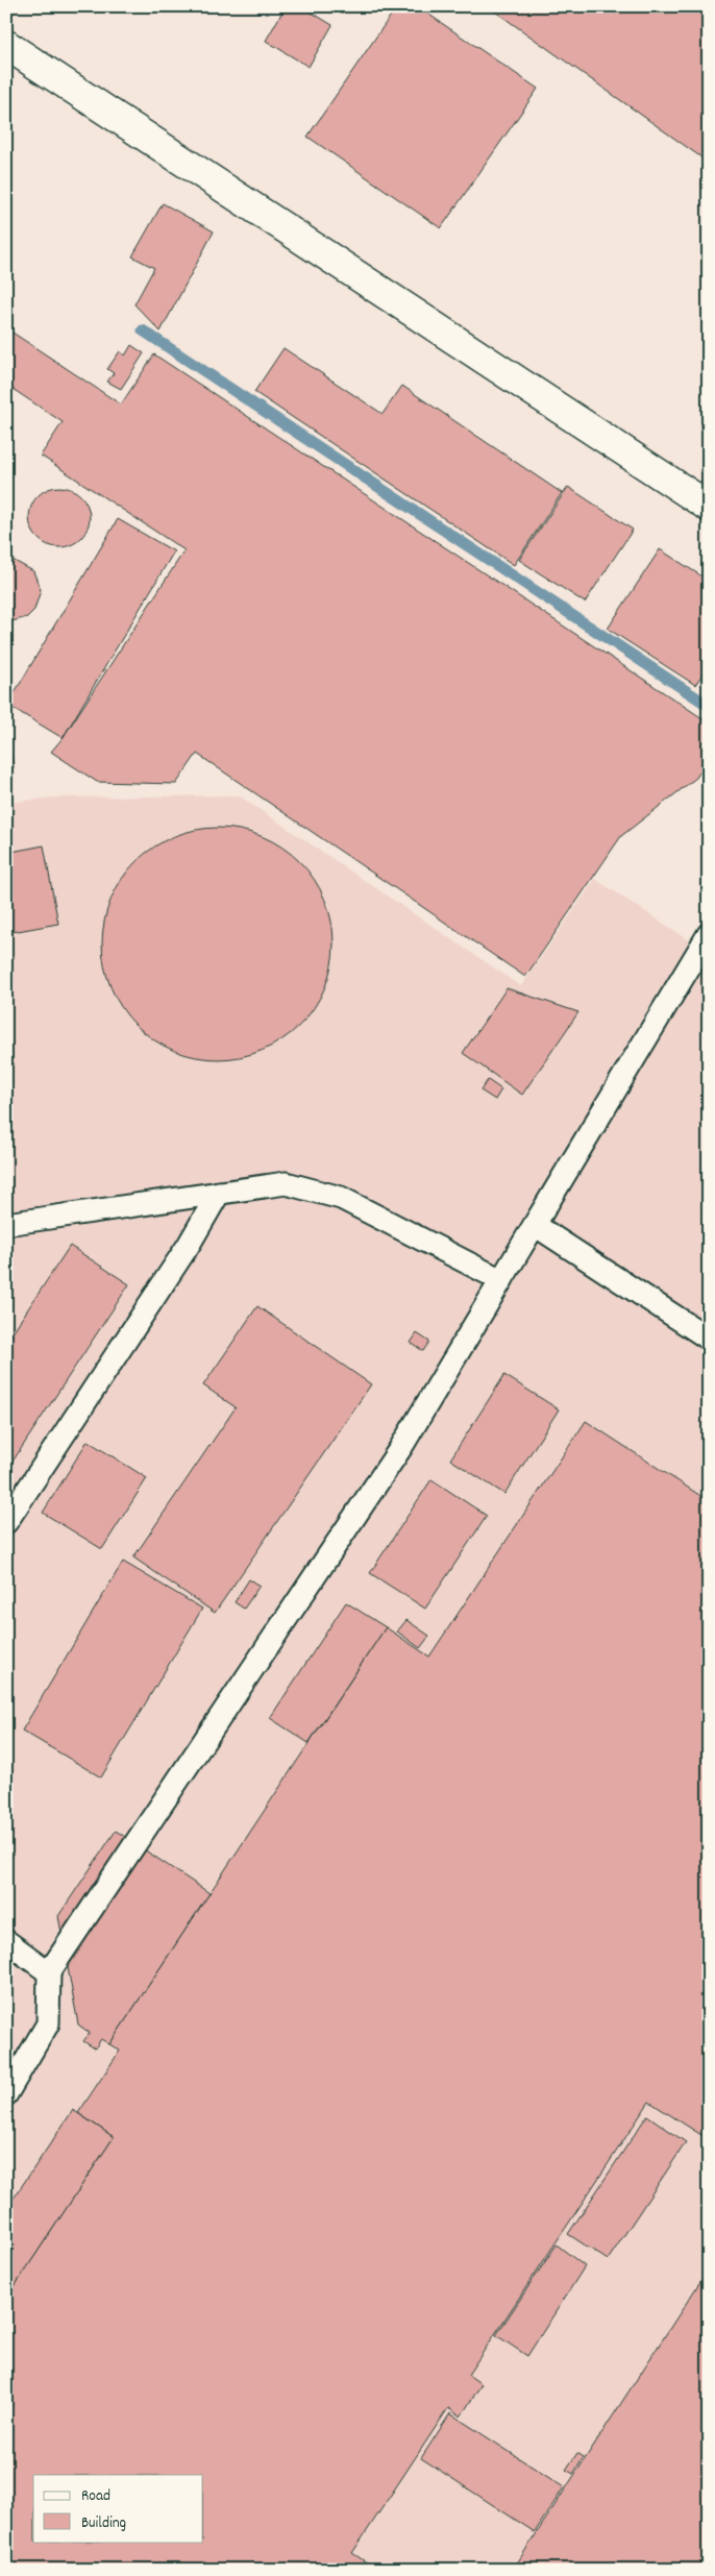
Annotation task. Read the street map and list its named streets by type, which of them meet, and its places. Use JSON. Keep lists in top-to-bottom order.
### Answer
{
  "legend": ["Road", "Building"]
}
